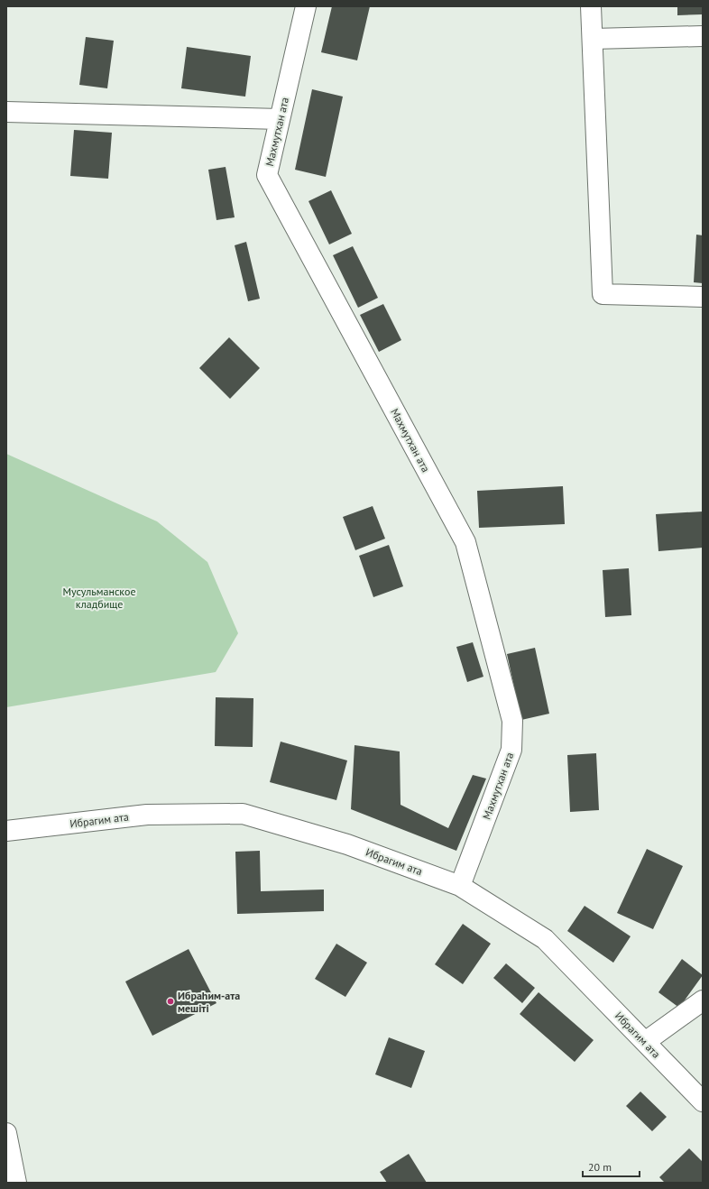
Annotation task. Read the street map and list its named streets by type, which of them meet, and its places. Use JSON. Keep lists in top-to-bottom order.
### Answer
{
  "streets": {
    "street": ["Махмутхан ата", "Ибрагим ата"]
  },
  "crossings": [
    ["Махмутхан ата", "Ибрагим ата"]
  ],
  "parks": ["Мусульманское кладбище"],
  "places": ["Ибраһим-ата мешіті"],
  "scale_bar": "20 m"
}
